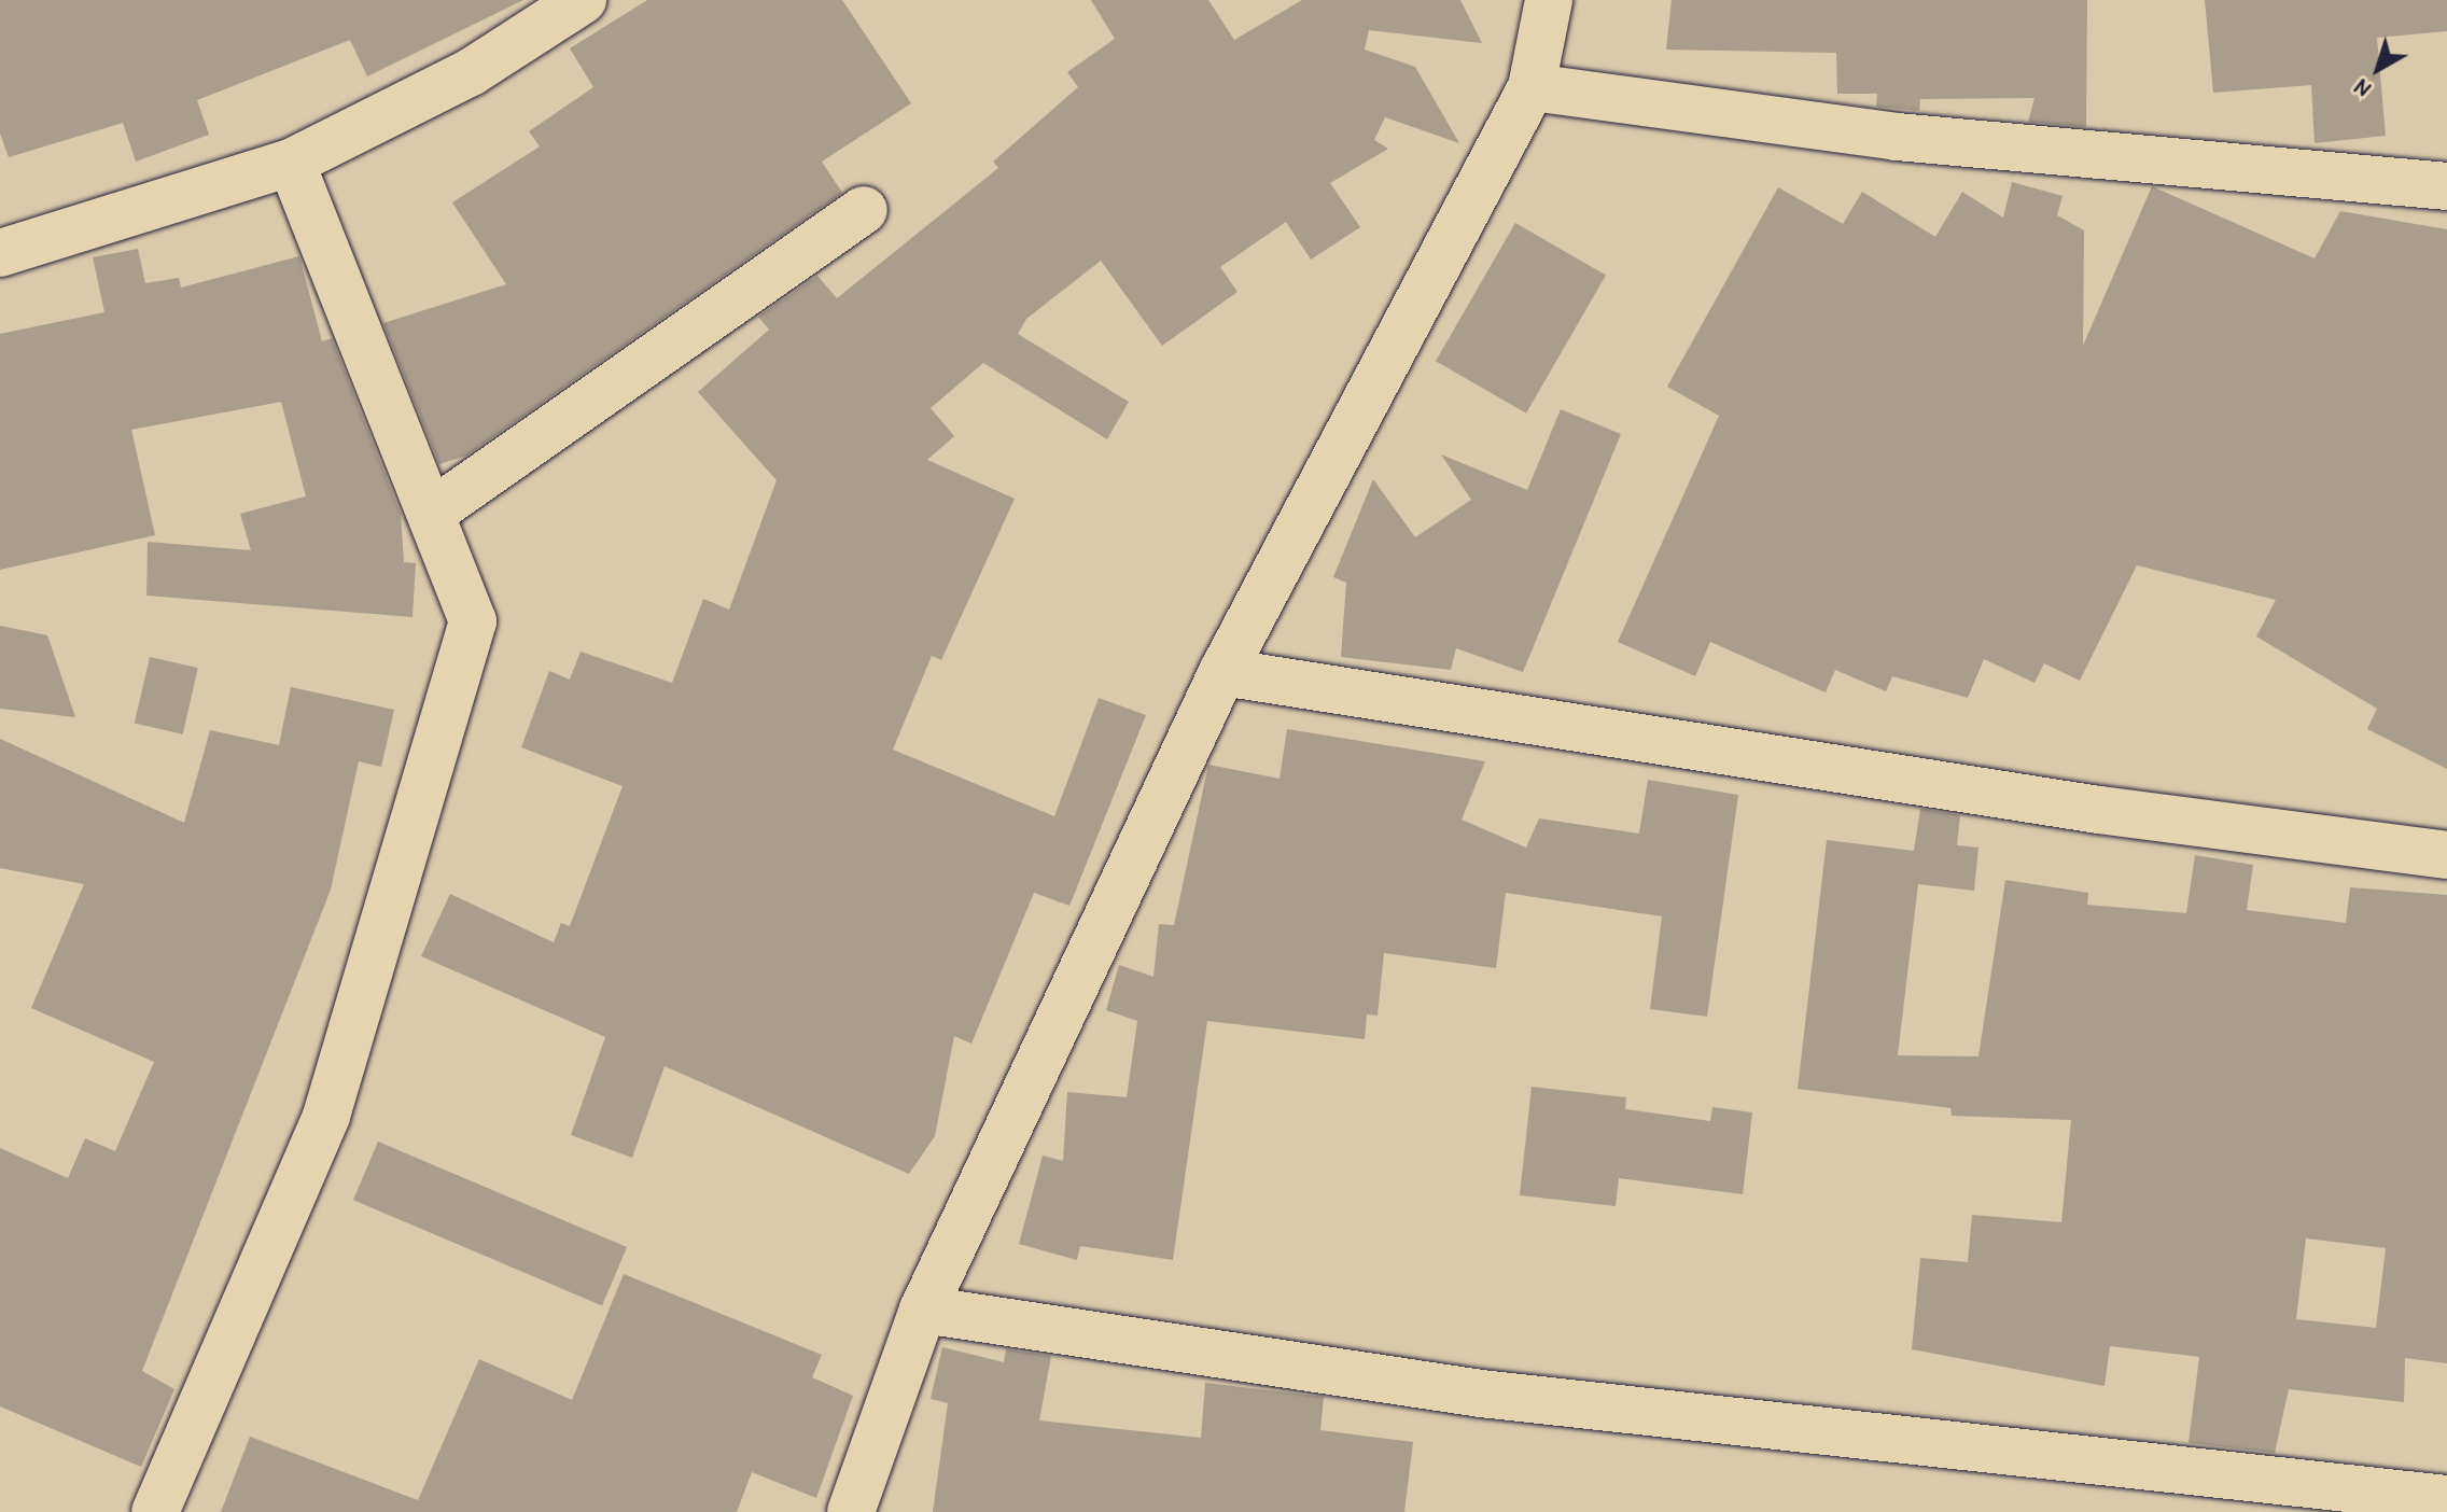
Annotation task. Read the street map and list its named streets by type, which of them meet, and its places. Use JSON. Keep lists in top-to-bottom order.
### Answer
{
  "north": "bottom left"
}
